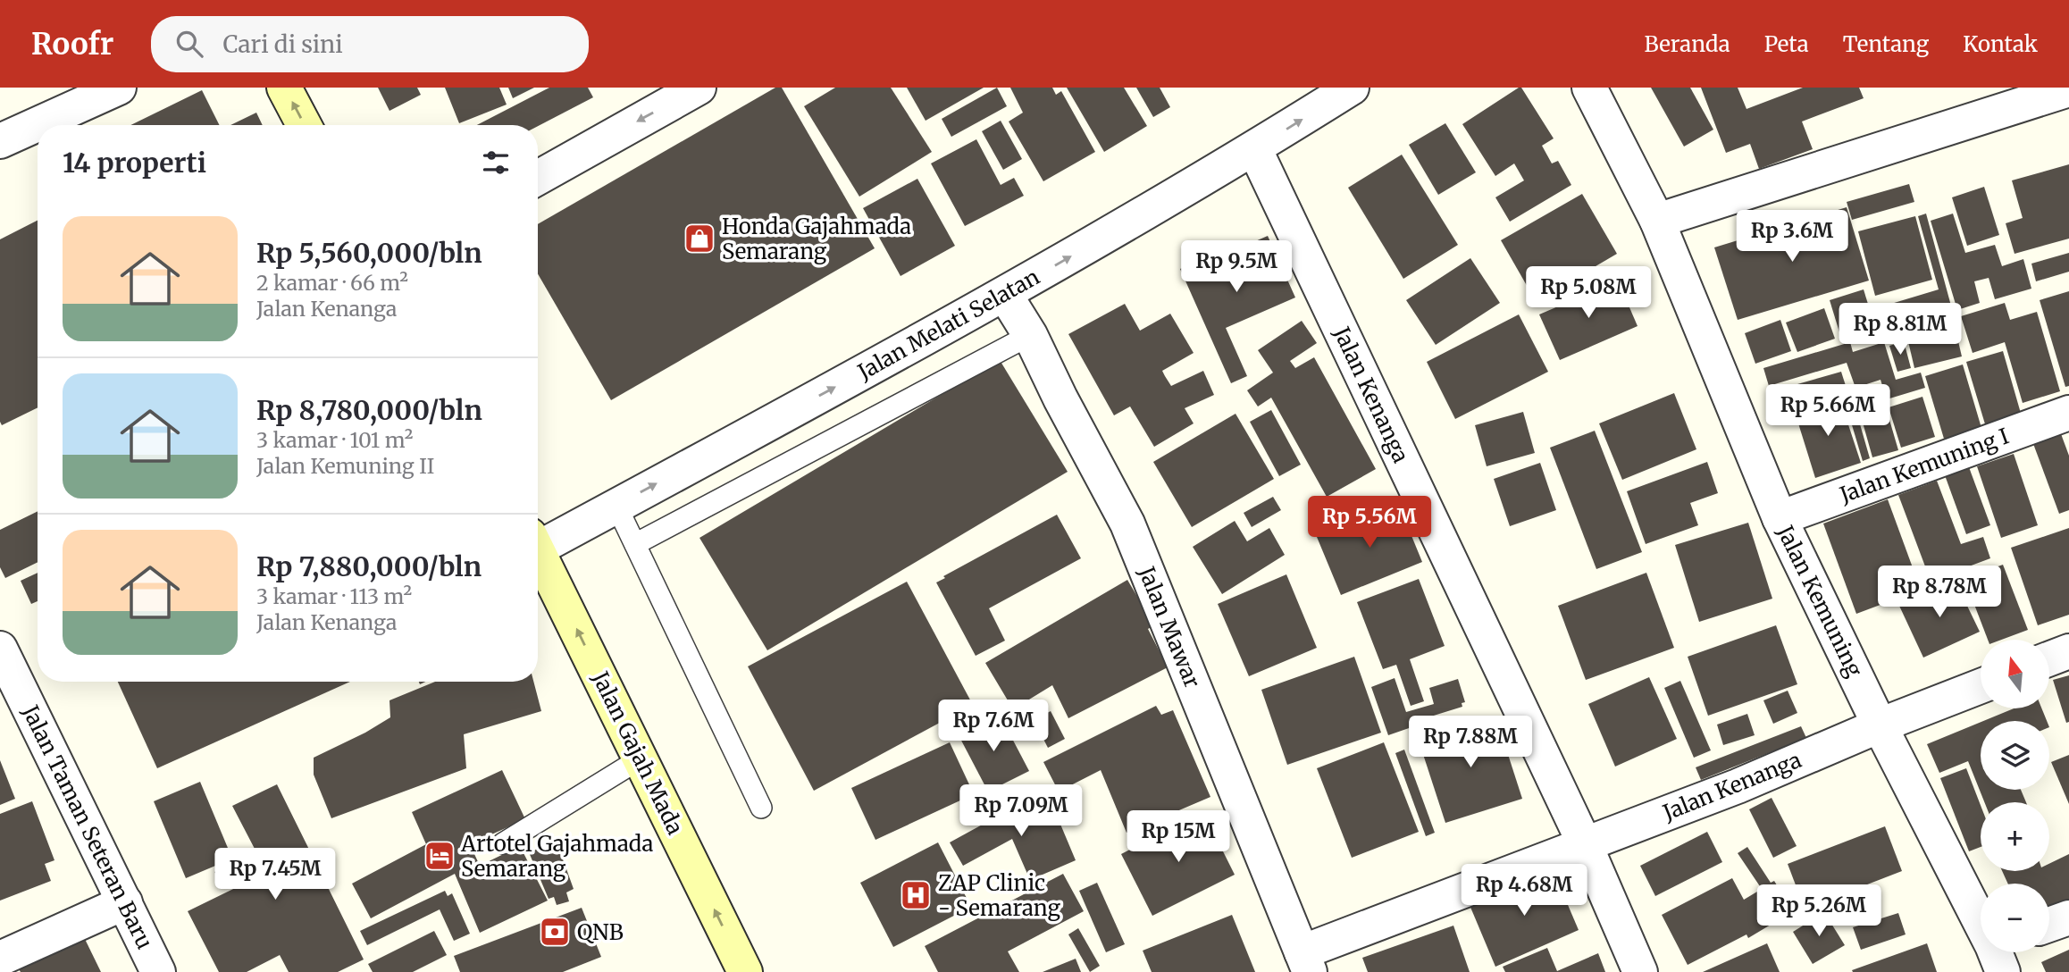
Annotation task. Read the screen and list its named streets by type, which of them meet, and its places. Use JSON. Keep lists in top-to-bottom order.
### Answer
{
  "streets": {
    "main road": ["Jalan Gajah Mada"],
    "street": [
      "Jalan Melati Selatan",
      "Jalan Kenanga",
      "Jalan Kemuning I",
      "Jalan Kemuning",
      "Jalan Mawar",
      "Jalan Taman Seteran Baru"
    ]
  },
  "crossings": [
    ["Jalan Melati Selatan", "Jalan Kenanga"],
    ["Jalan Melati Selatan", "Jalan Mawar"],
    ["Jalan Kenanga", "Jalan Kemuning"],
    ["Jalan Kenanga", "Jalan Mawar"],
    ["Jalan Kemuning I", "Jalan Kemuning"]
  ],
  "one_way": ["Jalan Melati Selatan", "Jalan Gajah Mada"],
  "places": {
    "shop": ["Honda Gajahmada Semarang"],
    "hotel": ["Artotel Gajahmada Semarang"],
    "hospital": ["ZAP Clinic - Semarang"],
    "bank": ["QNB"]
  },
  "north": "top",
  "page": {
    "header": "Roofr",
    "search": "Cari di sini",
    "nav": [
      "Beranda",
      "Peta",
      "Tentang",
      "Kontak"
    ],
    "heading": "14 properti",
    "list": [
      {
        "name": "Rp 5,560,000/bln",
        "note": "2 kamar · 66 m² · Jalan Kenanga"
      },
      {
        "name": "Rp 8,780,000/bln",
        "note": "3 kamar · 101 m² · Jalan Kemuning II"
      },
      {
        "name": "Rp 7,880,000/bln",
        "note": "3 kamar · 113 m² · Jalan Kenanga"
      }
    ],
    "price": [
      "Rp 3.6M",
      "Rp 9.5M",
      "Rp 5.08M",
      "Rp 8.81M",
      "Rp 5.66M",
      "Rp 5.56M",
      "Rp 8.78M",
      "Rp 7.6M",
      "Rp 7.88M",
      "Rp 7.09M",
      "Rp 15M",
      "Rp 7.45M",
      "Rp 4.68M",
      "Rp 5.26M"
    ],
    "map_buttons": ["+", "−"]
  }
}
